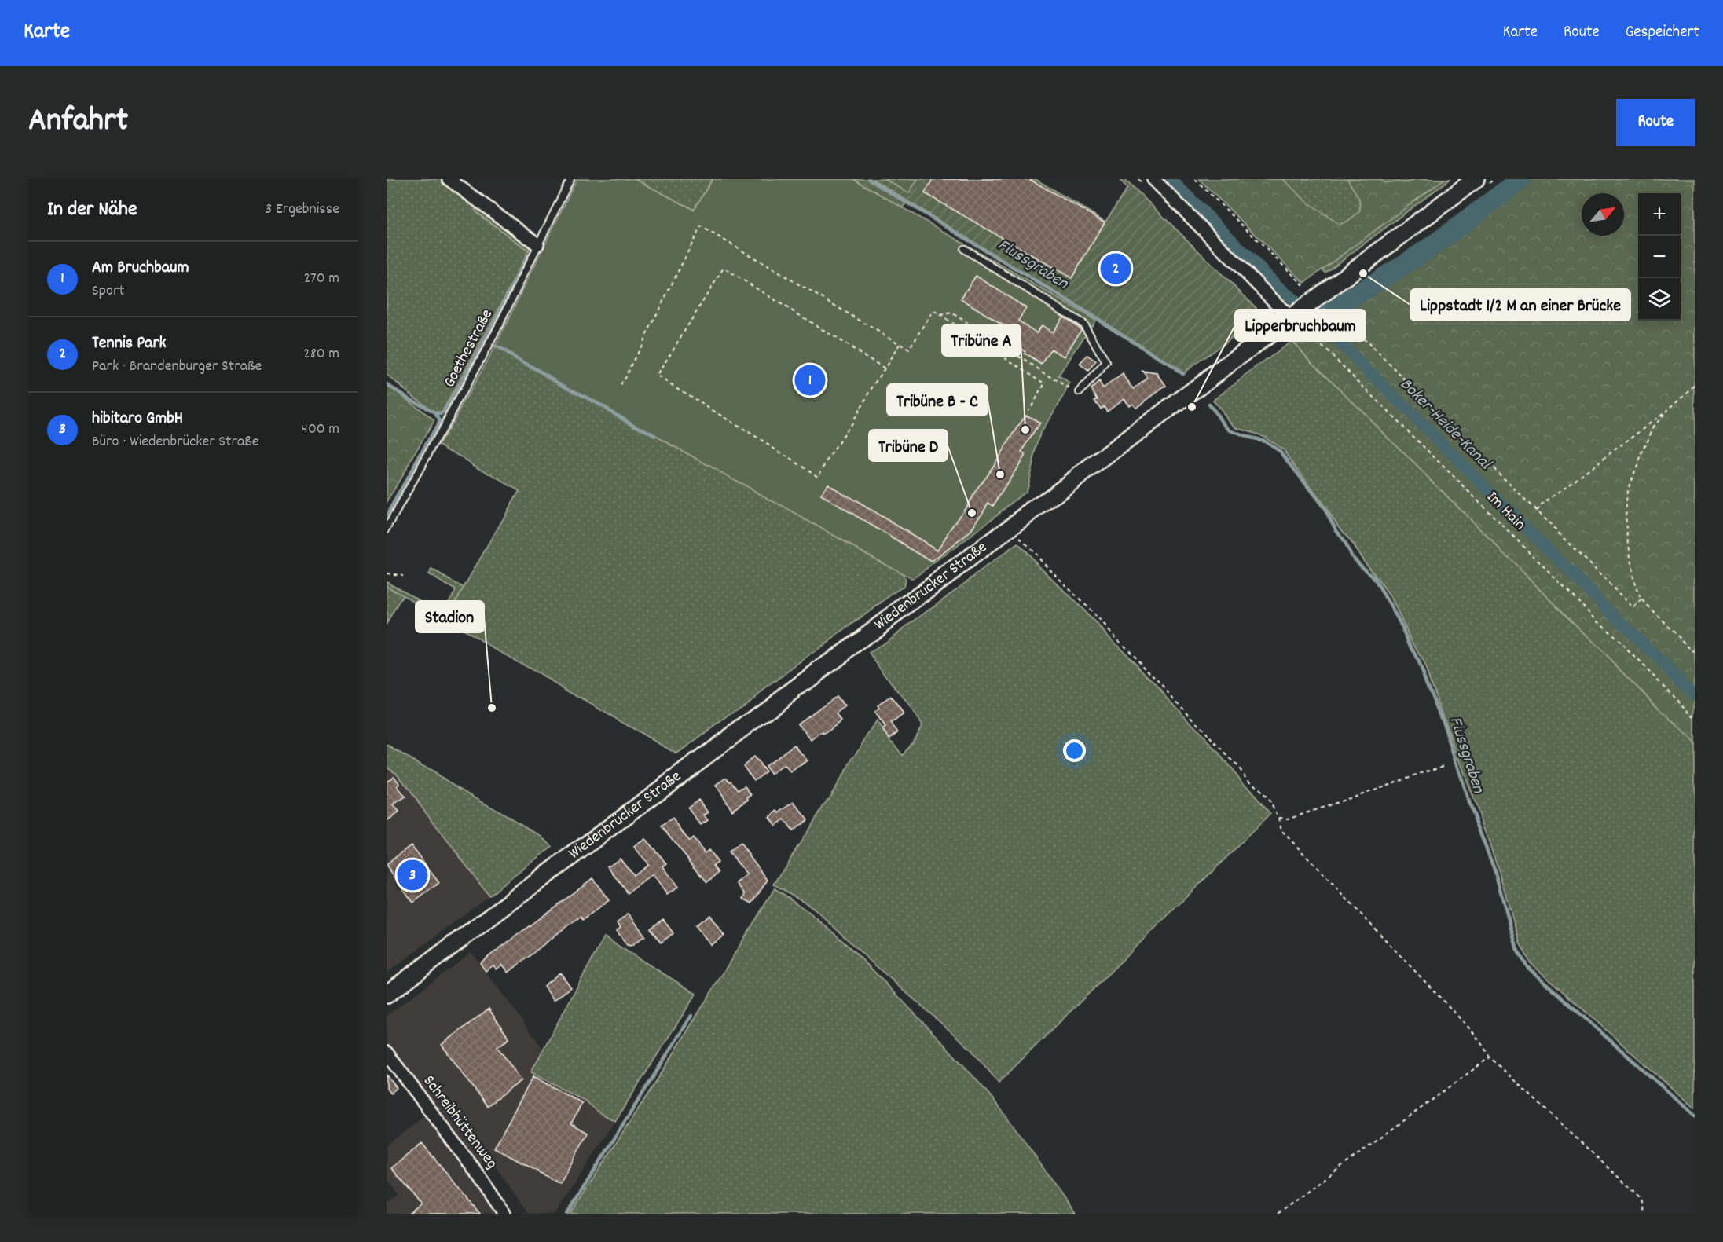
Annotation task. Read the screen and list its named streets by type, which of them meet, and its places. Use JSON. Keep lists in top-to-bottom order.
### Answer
{
  "streets": {
    "street": ["Wiedenbrücker Straße", "Schreibhüttenweg"],
    "lane": ["Goethestraße"],
    "path": ["Im Hain"]
  },
  "crossings": [
    ["Im Hain", "Wiedenbrücker Straße"]
  ],
  "water": ["Flussgraben", "Boker-Heide-Kanal"],
  "places": [
    "Lippstadt 1/2 M an einer Brücke",
    "Lipperbruchbaum",
    "Tribüne A",
    "Tribüne B - C",
    "Tribüne D",
    "Stadion"
  ],
  "north": "top right",
  "page": {
    "header": "Karte",
    "nav": ["Karte", "Route", "Gespeichert"],
    "title": "Anfahrt",
    "buttons": "Route",
    "heading": ["In der Nähe", "3 Ergebnisse"],
    "map_buttons": ["+", "−"],
    "list": [
      {
        "mark": "1",
        "name": "Am Bruchbaum",
        "note": "Sport",
        "value": "270 m"
      },
      {
        "mark": "2",
        "name": "Tennis Park",
        "note": "Park · Brandenburger Straße",
        "value": "280 m"
      },
      {
        "mark": "3",
        "name": "hibitaro GmbH",
        "note": "Büro · Wiedenbrücker Straße",
        "value": "400 m"
      }
    ],
    "pins": ["2", "1", "3"]
  }
}
